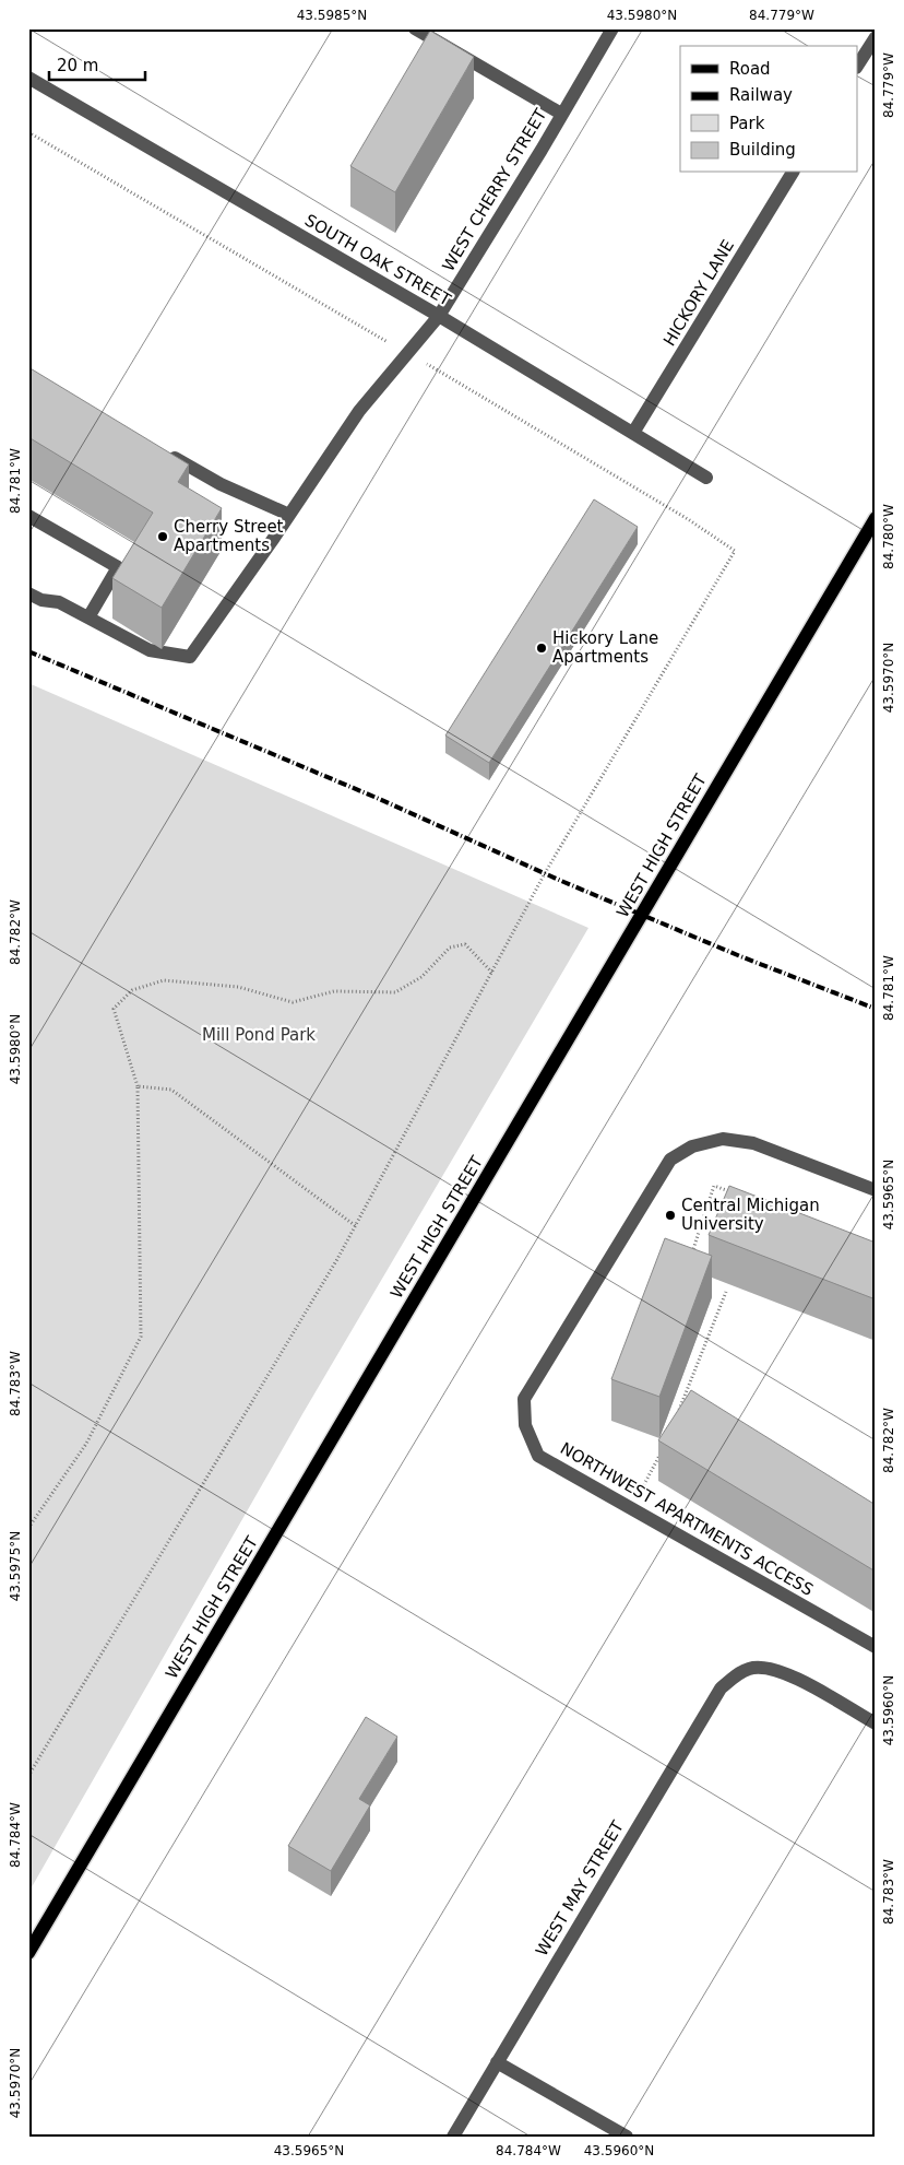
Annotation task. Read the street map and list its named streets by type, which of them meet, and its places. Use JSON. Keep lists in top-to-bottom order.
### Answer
{
  "streets": {
    "main road": ["WEST HIGH STREET"],
    "street": [
      "WEST CHERRY STREET",
      "SOUTH OAK STREET",
      "HICKORY LANE",
      "NORTHWEST APARTMENTS ACCESS",
      "WEST MAY STREET"
    ]
  },
  "crossings": [
    ["WEST CHERRY STREET", "SOUTH OAK STREET"],
    ["SOUTH OAK STREET", "HICKORY LANE"]
  ],
  "parks": ["Mill Pond Park"],
  "places": ["Cherry Street Apartments", "Hickory Lane Apartments", "Central Michigan University"],
  "legend": [
    "Road",
    "Railway",
    "Park",
    "Building"
  ],
  "scale_bar": "20 m",
  "coordinates": [
    "43.5985°N",
    "43.5980°N",
    "84.779°W",
    "84.781°W",
    "84.780°W",
    "43.5970°N",
    "84.782°W",
    "43.5965°N",
    "84.783°W",
    "43.5975°N",
    "43.5960°N",
    "84.784°W"
  ]
}
